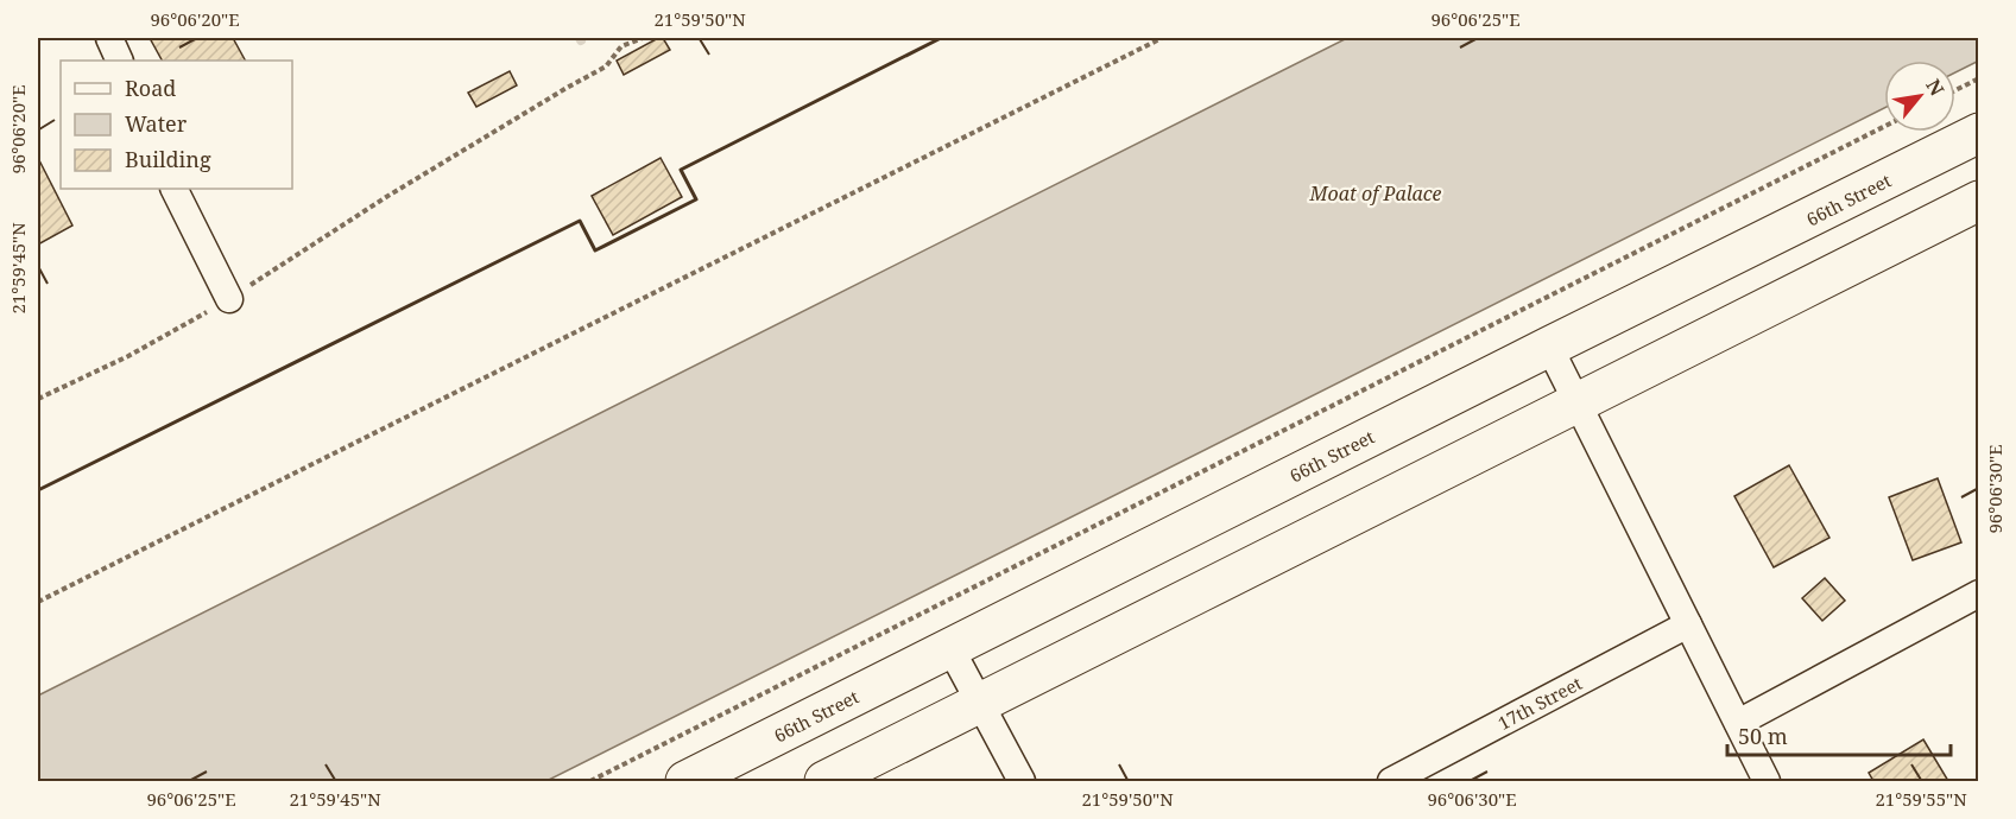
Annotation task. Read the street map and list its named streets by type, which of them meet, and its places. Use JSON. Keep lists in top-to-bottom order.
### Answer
{
  "streets": {
    "main road": ["66th Street"],
    "street": ["17th Street"]
  },
  "water": ["Moat of Palace"],
  "legend": ["Road", "Water", "Building"],
  "scale_bar": "50 m",
  "north": "top right",
  "coordinates": [
    "96°06'20\"E",
    "21°59'50\"N",
    "96°06'25\"E",
    "21°59'45\"N",
    "96°06'30\"E",
    "21°59'55\"N"
  ]
}
